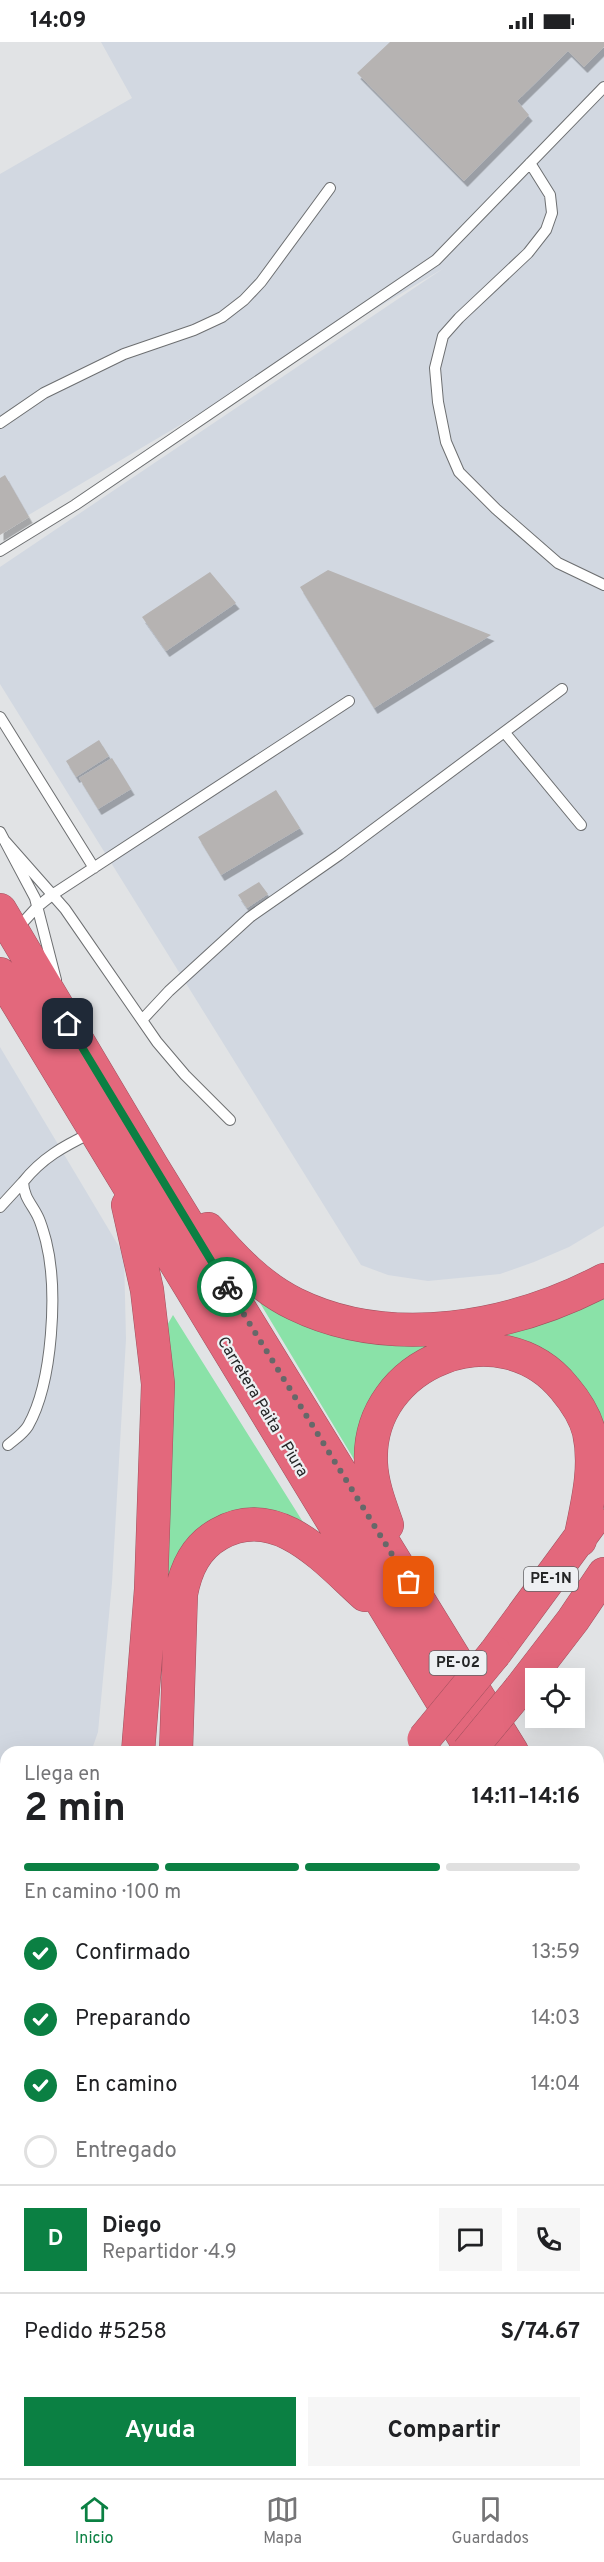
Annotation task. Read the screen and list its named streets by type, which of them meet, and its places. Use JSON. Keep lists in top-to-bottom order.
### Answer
{
  "streets": {
    "highway": ["Carretera Paita - Piura", "PE-1N", "PE-02"]
  },
  "crossings": [
    ["Carretera Paita - Piura", "PE-02"]
  ],
  "page": {
    "status": "14:09",
    "heading": ["2 min", "Llega en", "14:11–14:16"],
    "panel": [
      "Diego",
      "Repartidor · 4.9",
      "Pedido #5258",
      "S/74.67"
    ],
    "bar": "En camino · 100 m",
    "list": [
      ["Confirmado", "13:59"],
      ["Preparando", "14:03"],
      ["En camino", "14:04"],
      "Entregado"
    ],
    "round": "D",
    "buttons": ["Ayuda", "Compartir"],
    "tabs": ["Inicio", "Mapa", "Guardados"]
  }
}
